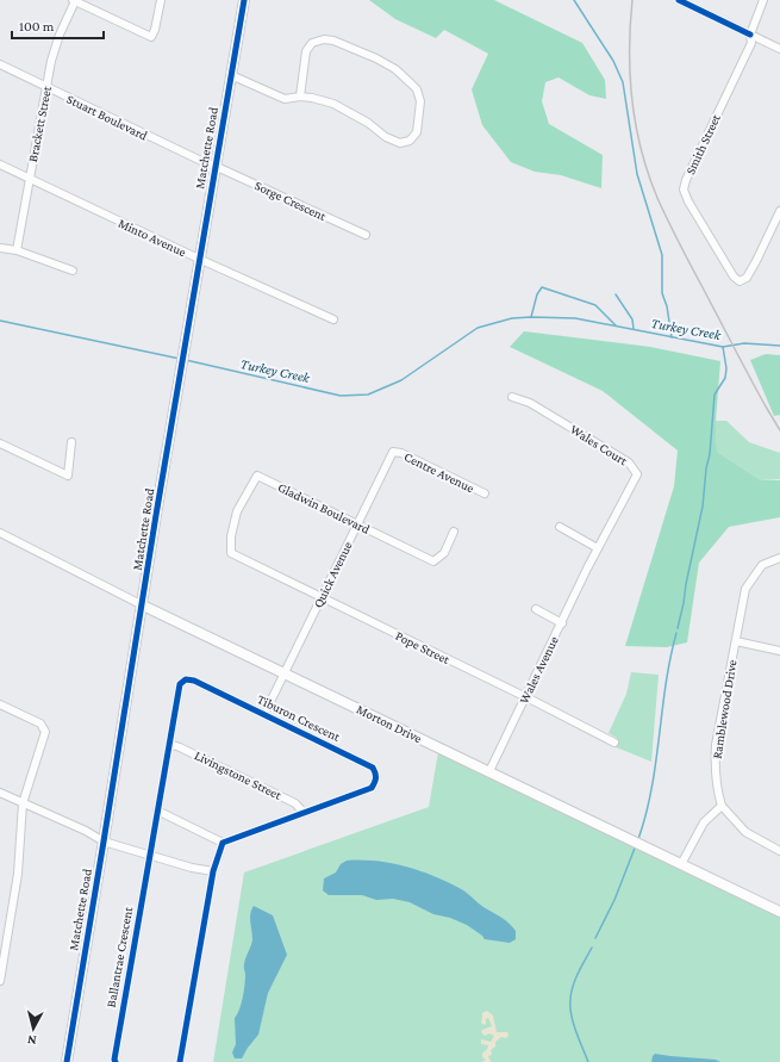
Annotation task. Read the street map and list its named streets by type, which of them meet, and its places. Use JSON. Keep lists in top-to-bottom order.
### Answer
{
  "streets": {
    "street": [
      "Stuart Boulevard",
      "Brackett Street",
      "Smith Street",
      "Matchette Road",
      "Sorge Crescent",
      "Minto Avenue",
      "Wales Court",
      "Centre Avenue",
      "Gladwin Boulevard",
      "Quick Avenue",
      "Pope Street",
      "Wales Avenue",
      "Ramblewood Drive",
      "Tiburon Crescent",
      "Morton Drive",
      "Livingstone Street",
      "Ballantrae Crescent"
    ]
  },
  "crossings": [
    ["Stuart Boulevard", "Brackett Street"],
    ["Stuart Boulevard", "Matchette Road"],
    ["Stuart Boulevard", "Sorge Crescent"],
    ["Brackett Street", "Minto Avenue"],
    ["Matchette Road", "Sorge Crescent"],
    ["Matchette Road", "Minto Avenue"],
    ["Matchette Road", "Morton Drive"],
    ["Wales Court", "Wales Avenue"],
    ["Centre Avenue", "Quick Avenue"],
    ["Gladwin Boulevard", "Quick Avenue"],
    ["Gladwin Boulevard", "Pope Street"],
    ["Quick Avenue", "Pope Street"],
    ["Quick Avenue", "Tiburon Crescent"],
    ["Quick Avenue", "Morton Drive"],
    ["Pope Street", "Wales Avenue"],
    ["Wales Avenue", "Morton Drive"],
    ["Tiburon Crescent", "Livingstone Street"],
    ["Tiburon Crescent", "Ballantrae Crescent"]
  ],
  "water": ["Turkey Creek"],
  "scale_bar": "100 m",
  "north": "bottom"
}
